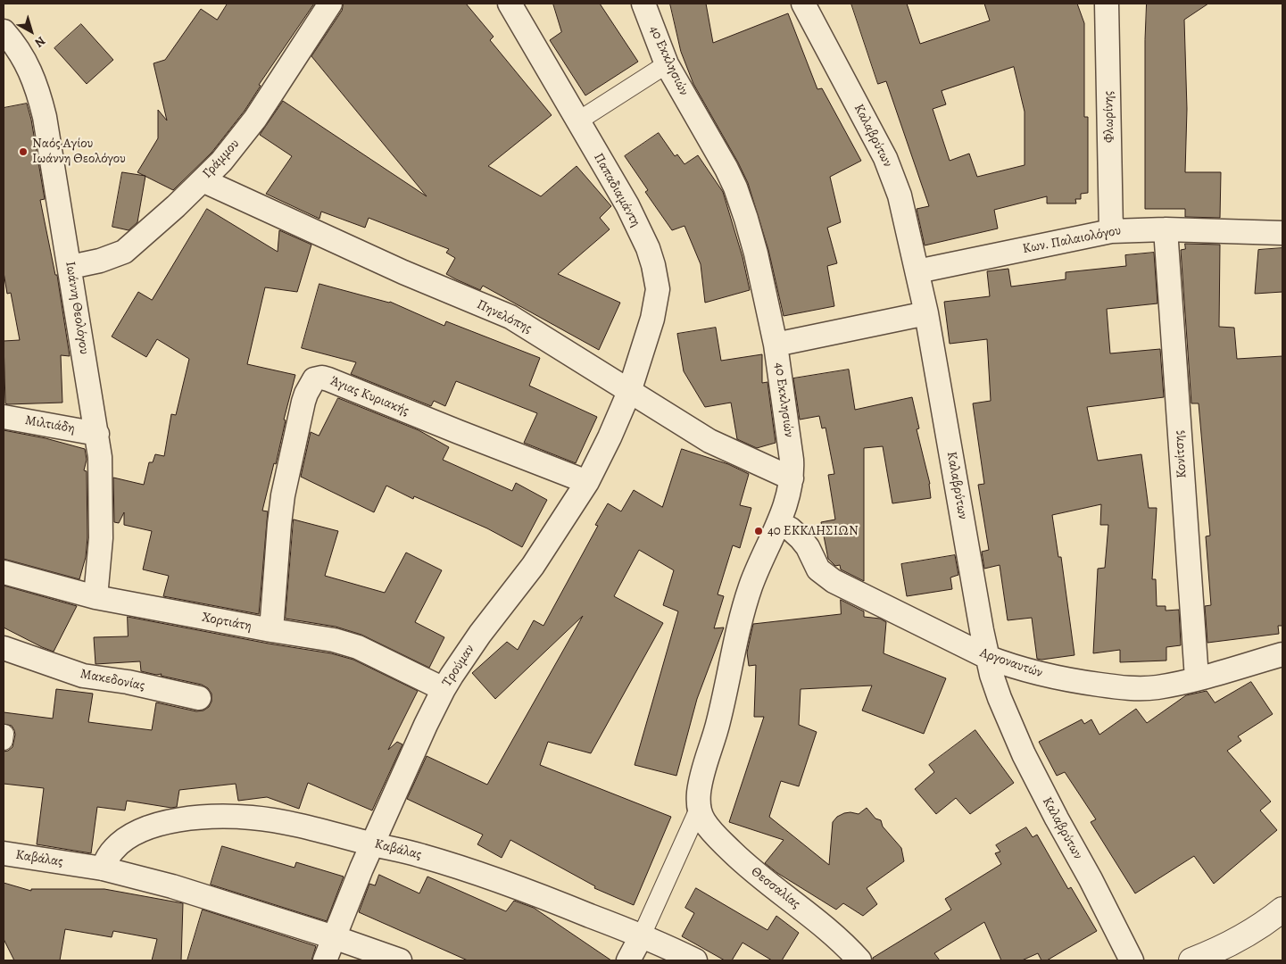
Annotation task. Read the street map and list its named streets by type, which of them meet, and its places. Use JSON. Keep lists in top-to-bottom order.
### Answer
{
  "streets": {
    "street": [
      "40 Εκκλησιών",
      "Φλωρίνης",
      "Καλαβρύτων",
      "Γράμμου",
      "Παπαδιαμάντη",
      "Κων. Παλαιολόγου",
      "Ιωάννη Θεολόγου",
      "Πηνελόπης",
      "Άγιας Κυριακής",
      "Μιλτιάδη",
      "Κονίτσης",
      "Χορτιάτη",
      "Αργοναυτών",
      "Τρούμαν",
      "Μακεδονίας",
      "Καβάλας",
      "Θεσσαλίας"
    ]
  },
  "crossings": [
    ["40 Εκκλησιών", "Πηνελόπης"],
    ["40 Εκκλησιών", "Αργοναυτών"],
    ["40 Εκκλησιών", "Θεσσαλίας"],
    ["Φλωρίνης", "Κων. Παλαιολόγου"],
    ["Καλαβρύτων", "Κων. Παλαιολόγου"],
    ["Καλαβρύτων", "Αργοναυτών"],
    ["Γράμμου", "Ιωάννη Θεολόγου"],
    ["Γράμμου", "Πηνελόπης"],
    ["Παπαδιαμάντη", "Πηνελόπης"],
    ["Παπαδιαμάντη", "Τρούμαν"],
    ["Κων. Παλαιολόγου", "Κονίτσης"],
    ["Ιωάννη Θεολόγου", "Μιλτιάδη"],
    ["Ιωάννη Θεολόγου", "Χορτιάτη"],
    ["Πηνελόπης", "Τρούμαν"],
    ["Άγιας Κυριακής", "Χορτιάτη"],
    ["Άγιας Κυριακής", "Τρούμαν"],
    ["Κονίτσης", "Αργοναυτών"],
    ["Χορτιάτη", "Τρούμαν"],
    ["Τρούμαν", "Καβάλας"]
  ],
  "places": ["Ναός Αγίου Ιωάννη Θεολόγου", "40 ΕΚΚΛΗΣΙΩΝ"],
  "north": "bottom right"
}
